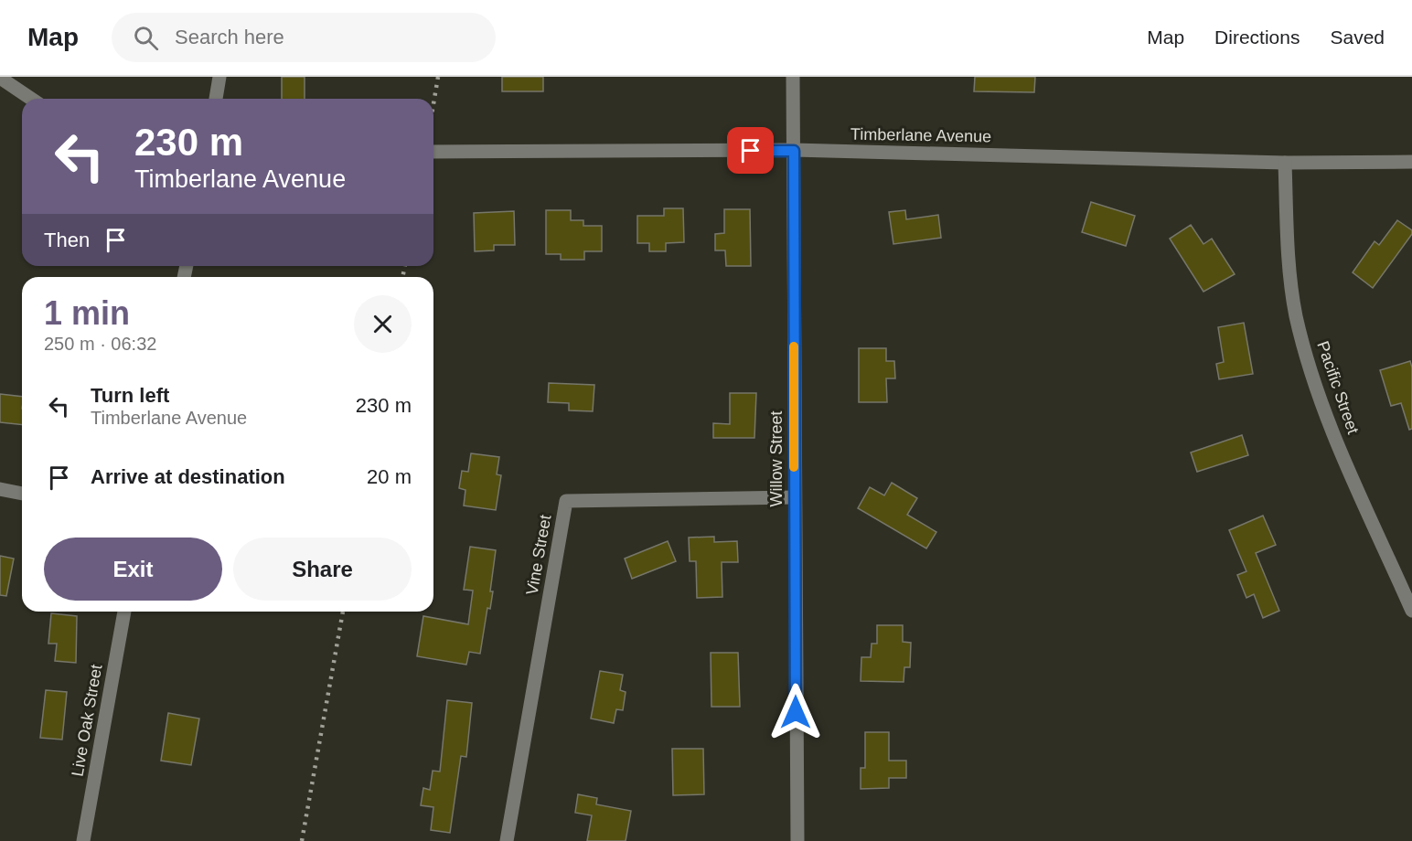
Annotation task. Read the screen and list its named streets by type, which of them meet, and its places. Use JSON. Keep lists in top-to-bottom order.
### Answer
{
  "streets": {
    "street": [
      "Timberlane Avenue",
      "Pacific Street",
      "Willow Street",
      "Vine Street",
      "Live Oak Street"
    ]
  },
  "crossings": [
    ["Timberlane Avenue", "Pacific Street"],
    ["Timberlane Avenue", "Willow Street"],
    ["Willow Street", "Vine Street"]
  ],
  "page": {
    "header": "Map",
    "search": "Search here",
    "nav": ["Map", "Directions", "Saved"],
    "turn": ["230 m", "Timberlane Avenue"],
    "then": "Then",
    "heading": ["1 min", "250 m · 06:32"],
    "list": [
      {
        "name": "Turn left",
        "note": "Timberlane Avenue",
        "value": "230 m"
      },
      {
        "name": "Arrive at destination",
        "value": "20 m"
      }
    ],
    "buttons": ["Exit", "Share"]
  }
}
